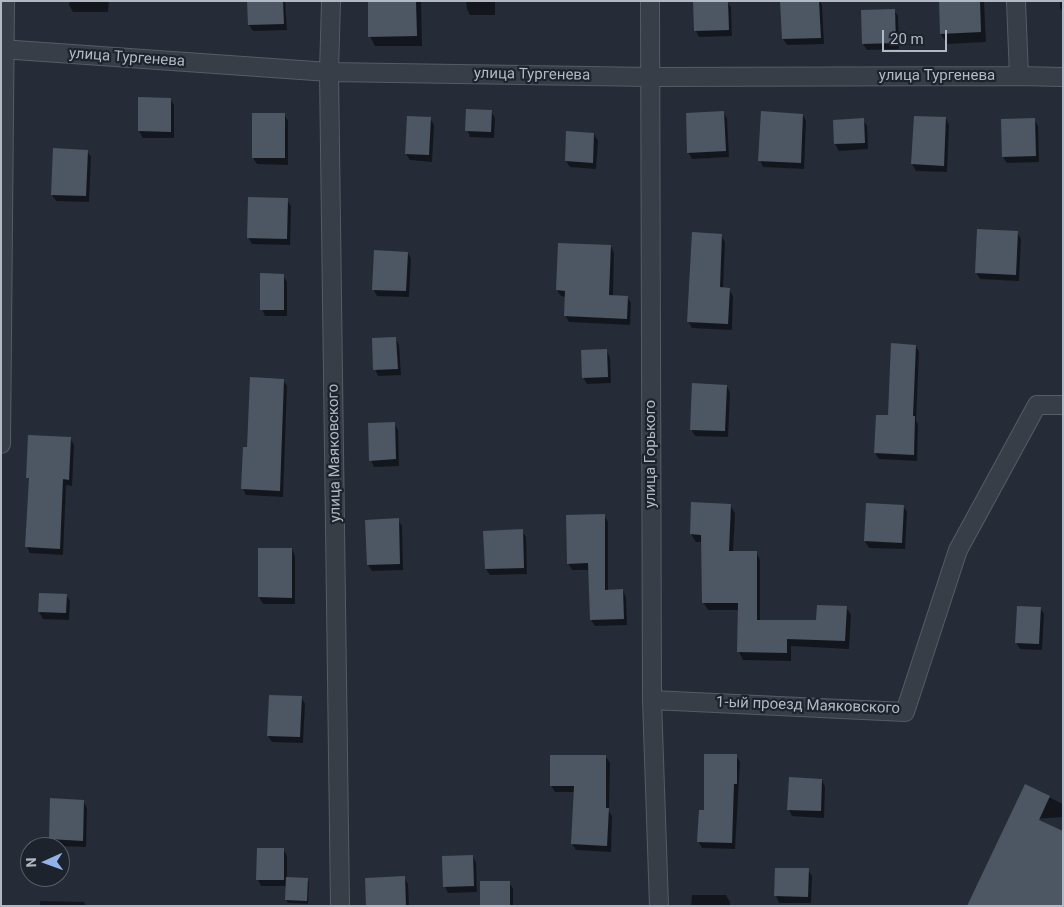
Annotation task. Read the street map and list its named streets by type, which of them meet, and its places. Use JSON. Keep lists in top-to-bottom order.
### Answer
{
  "streets": {
    "street": [
      "улица Тургенева",
      "улица Маяковского",
      "улица Горького",
      "1-ый проезд Маяковского"
    ]
  },
  "crossings": [
    ["улица Тургенева", "улица Маяковского"],
    ["улица Тургенева", "улица Горького"],
    ["улица Горького", "1-ый проезд Маяковского"]
  ],
  "scale_bar": "20 m",
  "north": "left"
}
